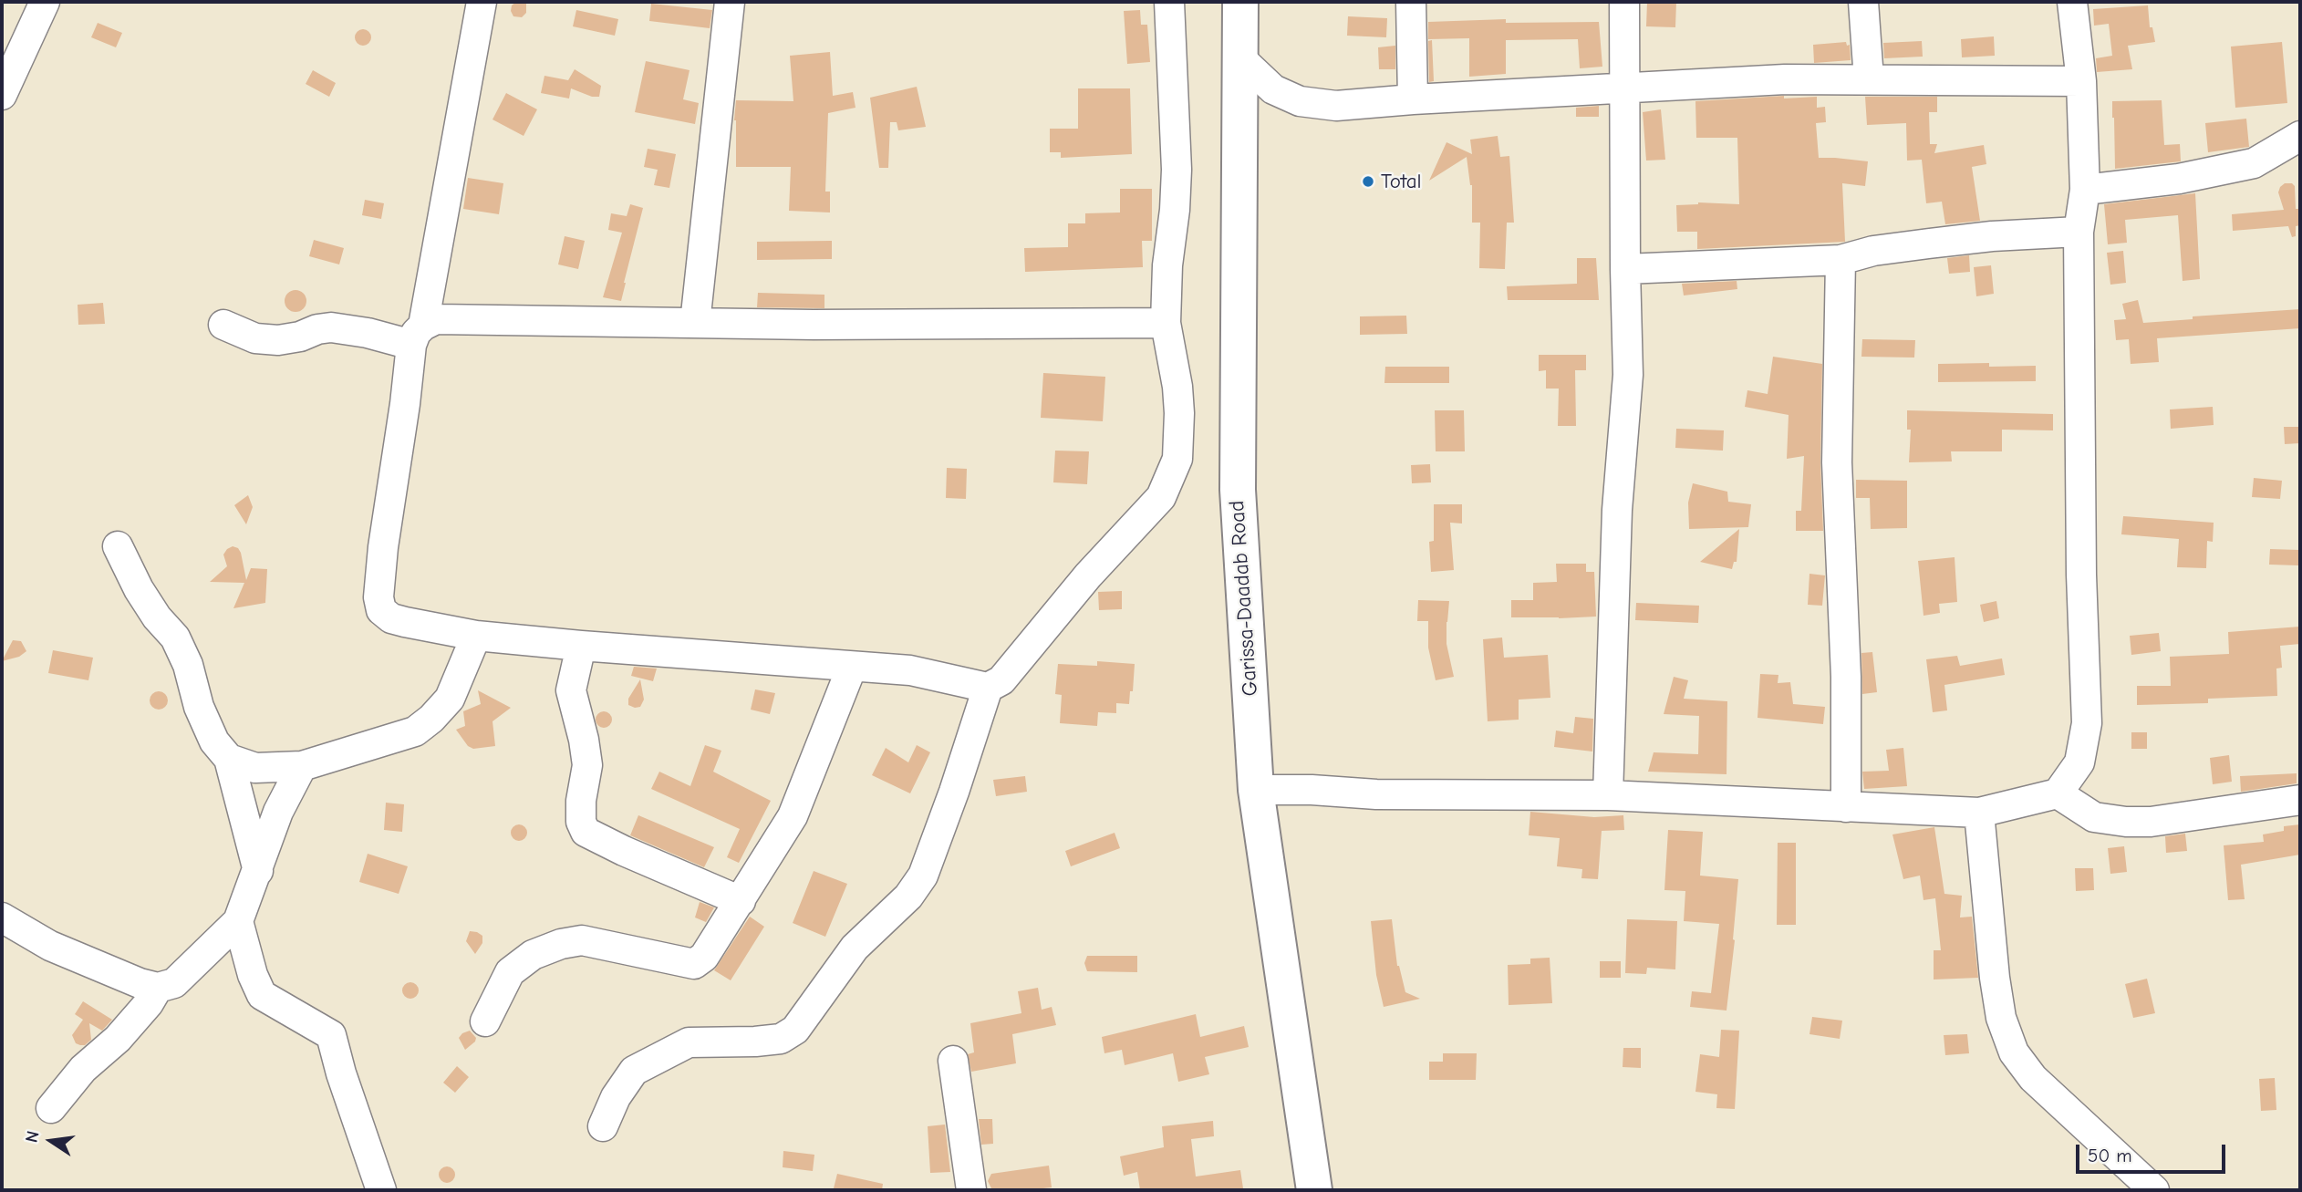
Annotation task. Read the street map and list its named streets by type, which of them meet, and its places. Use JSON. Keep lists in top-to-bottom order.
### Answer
{
  "streets": {
    "highway": ["Garissa-Daadab Road"]
  },
  "places": ["Total"],
  "scale_bar": "50 m",
  "north": "left"
}
